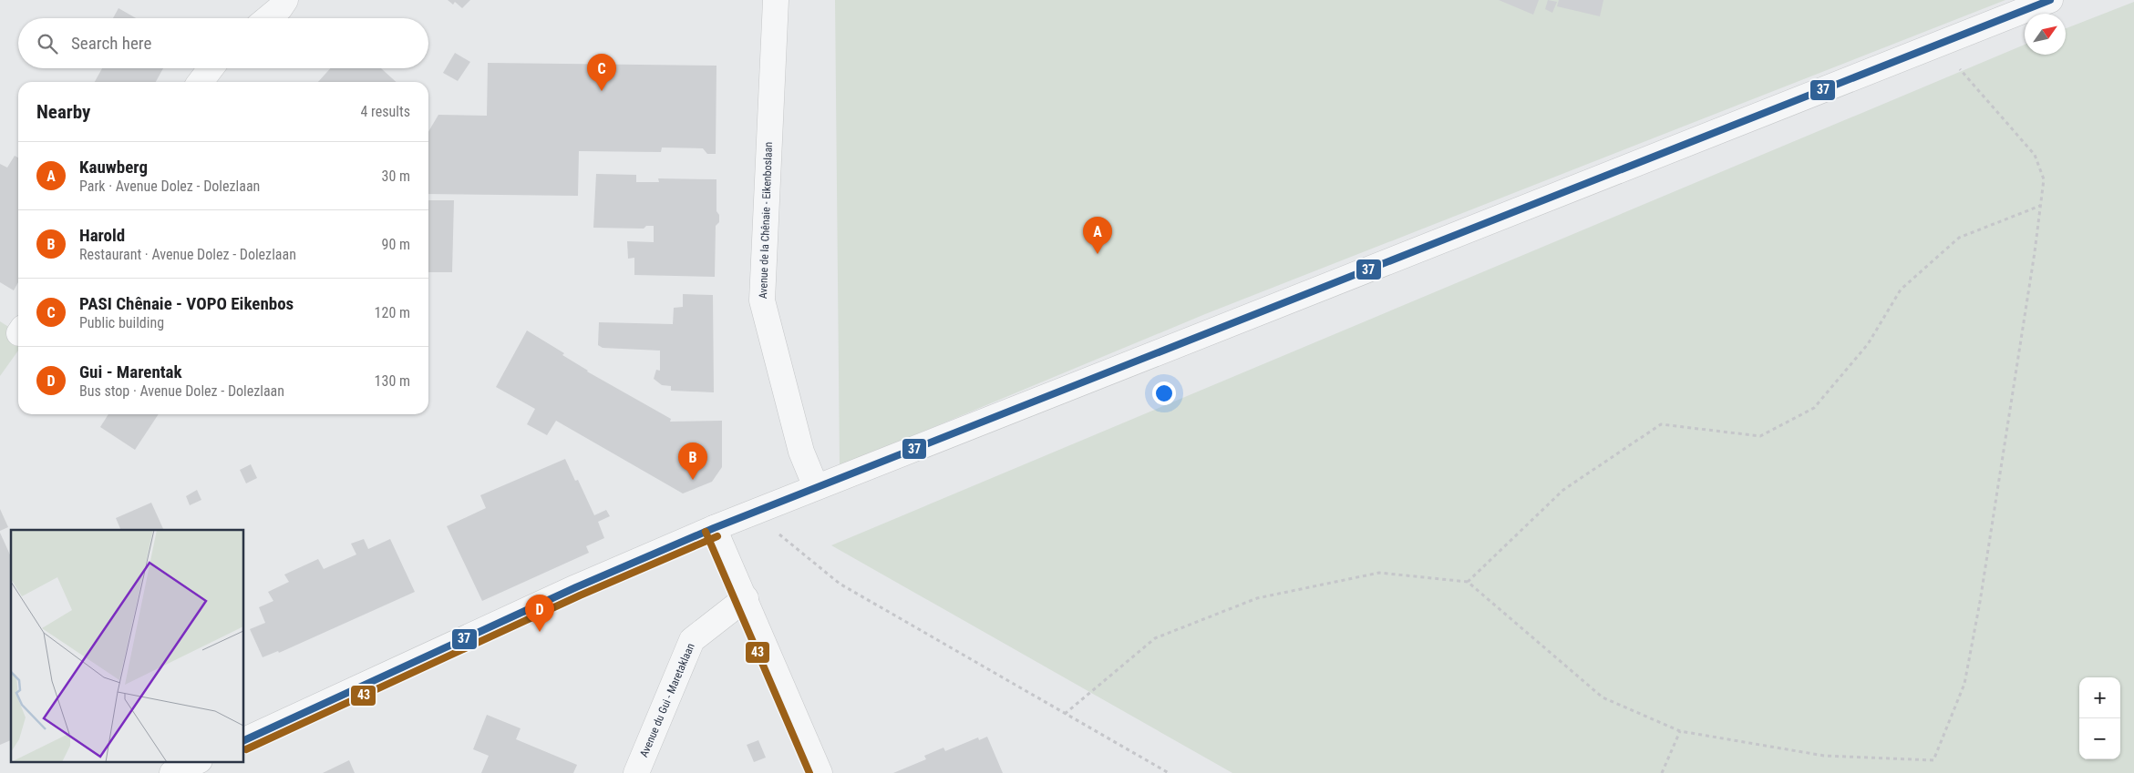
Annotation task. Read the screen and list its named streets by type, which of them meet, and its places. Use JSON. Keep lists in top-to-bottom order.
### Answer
{
  "streets": {
    "street": ["Avenue de la Chênaie - Eikenboslaan", "Avenue du Gui - Maretaklaan"]
  },
  "lines": ["transit line 37", "transit line 43"],
  "north": "top right",
  "page": {
    "search": "Search here",
    "pins": [
      "C",
      "A",
      "B",
      "D"
    ],
    "heading": ["Nearby", "4 results"],
    "list": [
      {
        "mark": "A",
        "name": "Kauwberg",
        "note": "Park · Avenue Dolez - Dolezlaan",
        "value": "30 m"
      },
      {
        "mark": "B",
        "name": "Harold",
        "note": "Restaurant · Avenue Dolez - Dolezlaan",
        "value": "90 m"
      },
      {
        "mark": "C",
        "name": "PASI Chênaie - VOPO Eikenbos",
        "note": "Public building",
        "value": "120 m"
      },
      {
        "mark": "D",
        "name": "Gui - Marentak",
        "note": "Bus stop · Avenue Dolez - Dolezlaan",
        "value": "130 m"
      }
    ],
    "map_buttons": ["+", "−"]
  }
}
